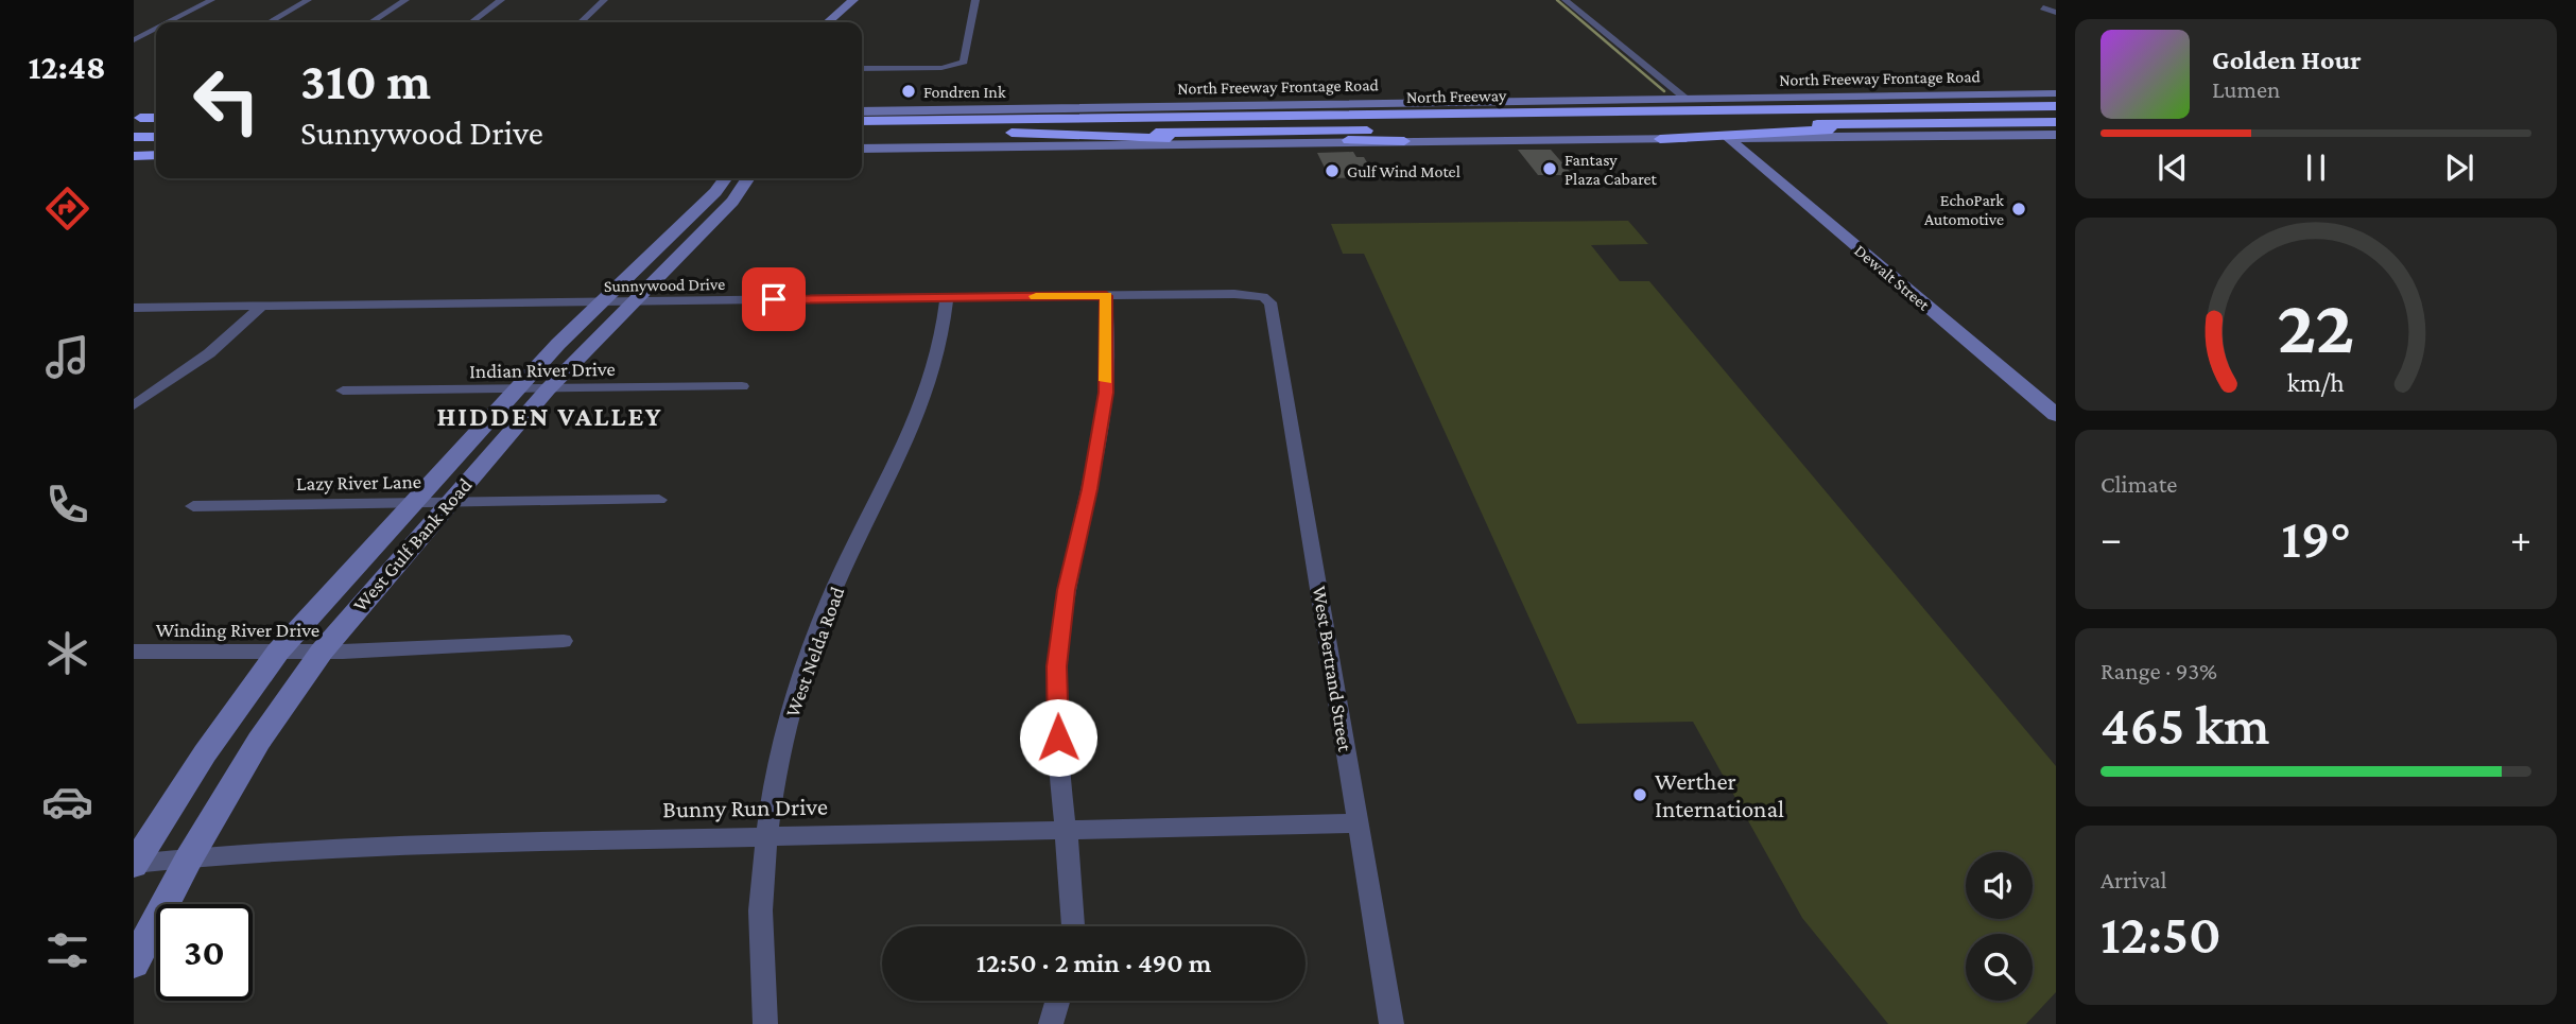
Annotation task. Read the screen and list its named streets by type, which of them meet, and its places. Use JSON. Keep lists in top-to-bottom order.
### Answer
{
  "streets": {
    "highway": ["North Freeway"],
    "main road": ["North Freeway Frontage Road", "Dewalt Street", "West Gulf Bank Road"],
    "street": [
      "Sunnywood Drive",
      "Indian River Drive",
      "Lazy River Lane",
      "Winding River Drive",
      "West Nelda Road",
      "West Bertrand Street",
      "Bunny Run Drive"
    ]
  },
  "crossings": [
    ["Sunnywood Drive", "West Gulf Bank Road"],
    ["Sunnywood Drive", "West Nelda Road"],
    ["Sunnywood Drive", "West Bertrand Street"],
    ["Indian River Drive", "West Gulf Bank Road"],
    ["Lazy River Lane", "West Gulf Bank Road"],
    ["West Gulf Bank Road", "Winding River Drive"],
    ["West Gulf Bank Road", "Bunny Run Drive"],
    ["West Nelda Road", "Bunny Run Drive"],
    ["West Bertrand Street", "Bunny Run Drive"]
  ],
  "districts": ["HIDDEN VALLEY"],
  "places": [
    "Fondren Ink",
    "Fantasy Plaza Cabaret",
    "Gulf Wind Motel",
    "EchoPark Automotive",
    "Werther International"
  ],
  "page": {
    "tabs": "12:48",
    "turn": ["310 m", "Sunnywood Drive"],
    "song": ["Golden Hour", "Lumen"],
    "tile": [
      "Climate",
      ["Range · 93%", "465 km"],
      ["Arrival", "12:50"]
    ],
    "heat": ["−", "19°", "+"],
    "limit": "30",
    "trip": "12:50 · 2 min · 490 m",
    "gauge": ["22", "km/h"]
  }
}
